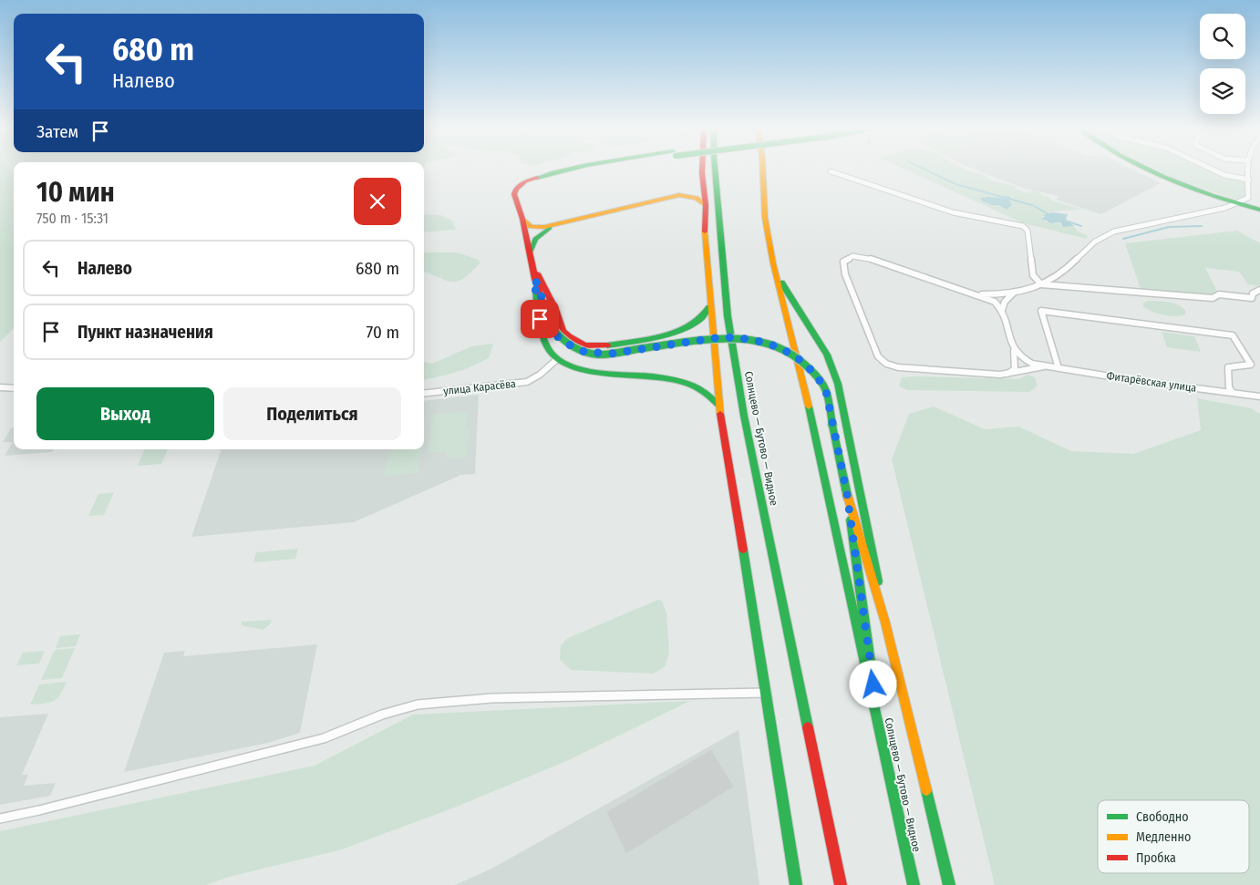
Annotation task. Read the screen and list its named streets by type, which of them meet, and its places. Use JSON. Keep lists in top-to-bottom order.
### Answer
{
  "streets": {
    "main road": ["Солнцево — Бутово — Видное"],
    "street": ["Фитарёвская улица", "улица Карасёва"]
  },
  "legend": ["Свободно", "Медленно", "Пробка"],
  "page": {
    "turn": ["680 m", "Налево"],
    "then": "Затем",
    "heading": ["10 мин", "750 m · 15:31"],
    "list": [
      {
        "name": "Налево",
        "value": "680 m"
      },
      {
        "name": "Пункт назначения",
        "value": "70 m"
      }
    ],
    "buttons": ["Выход", "Поделиться"]
  }
}
